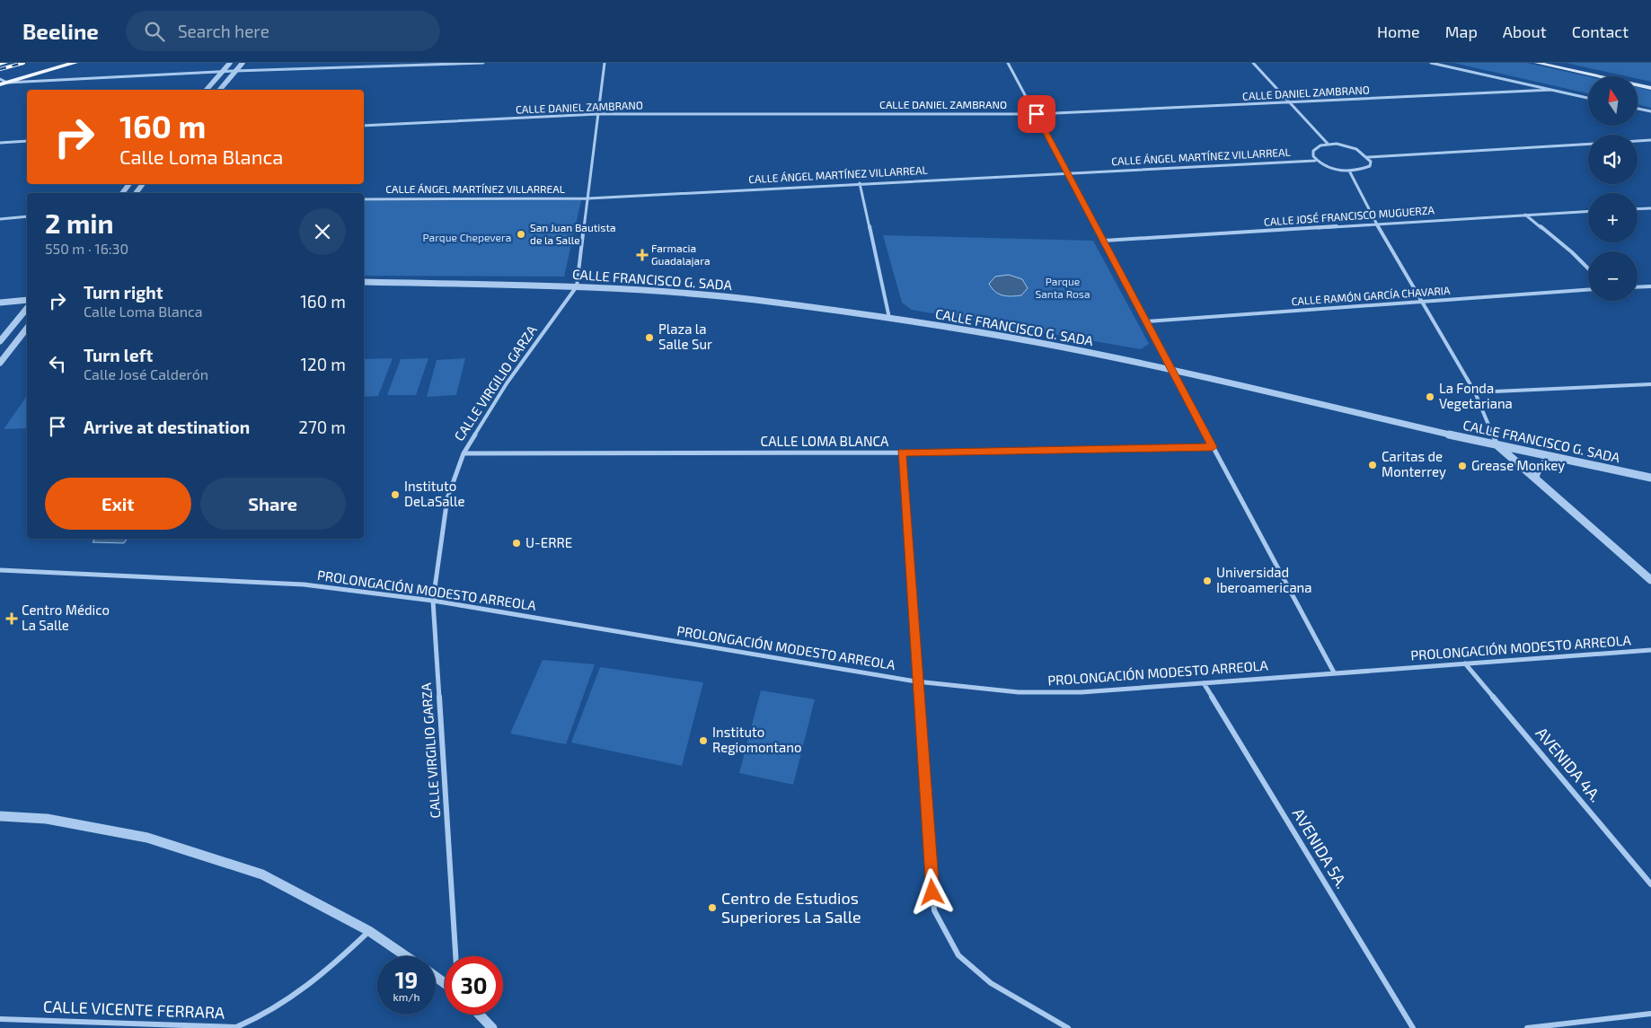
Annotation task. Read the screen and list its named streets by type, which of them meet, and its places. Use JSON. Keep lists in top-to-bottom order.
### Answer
{
  "streets": {
    "street": [
      "CALLE DANIEL ZAMBRANO",
      "CALLE ÁNGEL MARTÍNEZ VILLARREAL",
      "CALLE JOSÉ FRANCISCO MUGUERZA",
      "CALLE FRANCISCO G. SADA",
      "CALLE RAMÓN GARCÍA CHAVARIA",
      "CALLE VIRGILIO GARZA",
      "CALLE LOMA BLANCA",
      "PROLONGACIÓN MODESTO ARREOLA",
      "AVENIDA 4A.",
      "AVENIDA 5A.",
      "CALLE VICENTE FERRARA"
    ]
  },
  "crossings": [
    ["CALLE DANIEL ZAMBRANO", "CALLE VIRGILIO GARZA"],
    ["CALLE ÁNGEL MARTÍNEZ VILLARREAL", "CALLE VIRGILIO GARZA"],
    ["CALLE FRANCISCO G. SADA", "CALLE VIRGILIO GARZA"],
    ["CALLE VIRGILIO GARZA", "CALLE LOMA BLANCA"],
    ["CALLE VIRGILIO GARZA", "PROLONGACIÓN MODESTO ARREOLA"],
    ["PROLONGACIÓN MODESTO ARREOLA", "AVENIDA 4A."],
    ["PROLONGACIÓN MODESTO ARREOLA", "AVENIDA 5A."]
  ],
  "parks": ["Parque Chepevera", "Parque Santa Rosa"],
  "places": {
    "other": [
      "San Juan Bautista de la Salle",
      "Plaza la Salle Sur",
      "La Fonda Vegetariana",
      "Caritas de Monterrey",
      "Grease Monkey",
      "Instituto DeLaSalle",
      "U-ERRE",
      "Universidad Iberoamericana",
      "Instituto Regiomontano",
      "Centro de Estudios Superiores La Salle"
    ],
    "health": ["Farmacia Guadalajara", "Centro Médico La Salle"]
  },
  "north": "top",
  "page": {
    "header": "Beeline",
    "search": "Search here",
    "nav": [
      "Home",
      "Map",
      "About",
      "Contact"
    ],
    "map_buttons": ["+", "−"],
    "turn": ["160 m", "Calle Loma Blanca"],
    "heading": ["2 min", "550 m · 16:30"],
    "list": [
      {
        "name": "Turn right",
        "note": "Calle Loma Blanca",
        "value": "160 m"
      },
      {
        "name": "Turn left",
        "note": "Calle José Calderón",
        "value": "120 m"
      },
      {
        "name": "Arrive at destination",
        "value": "270 m"
      }
    ],
    "buttons": ["Exit", "Share"],
    "speed": "19 km/h",
    "limit": "30"
  }
}
